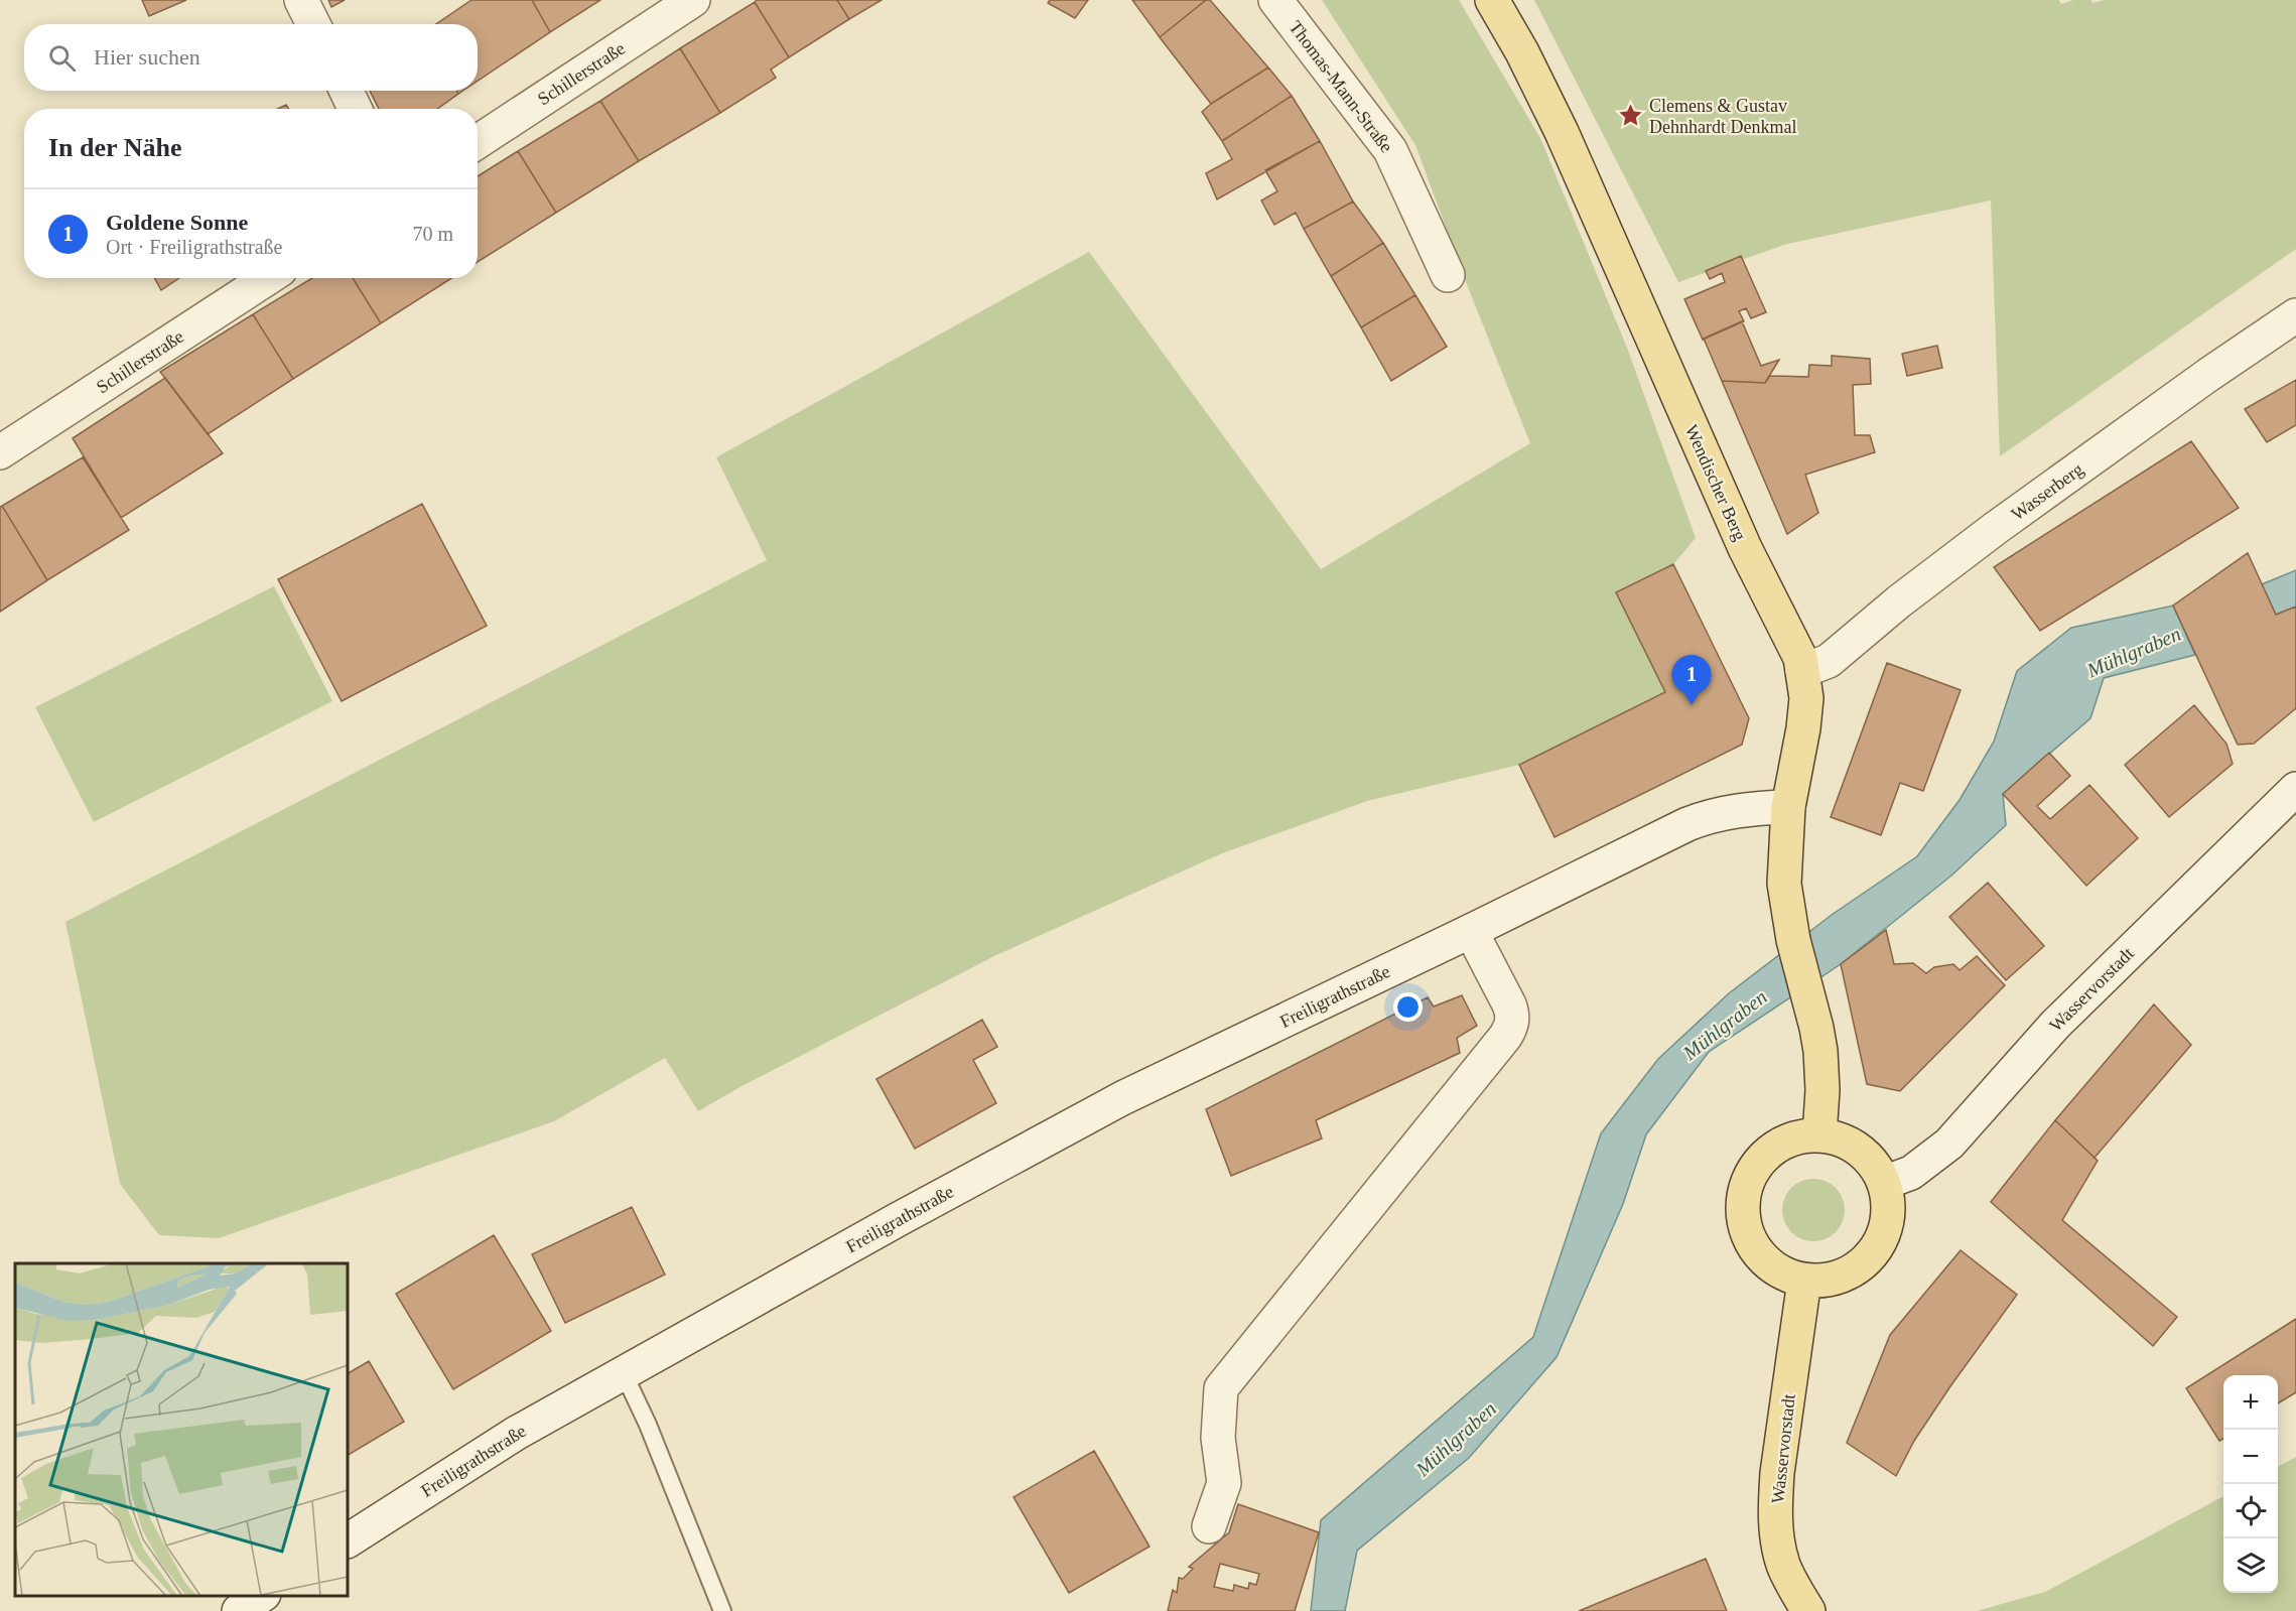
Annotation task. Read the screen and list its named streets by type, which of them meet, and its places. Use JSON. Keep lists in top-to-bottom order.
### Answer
{
  "streets": {
    "main road": ["Wendischer Berg", "Wasservorstadt"],
    "street": [
      "Schillerstraße",
      "Thomas-Mann-Straße",
      "Wasserberg",
      "Freiligrathstraße"
    ]
  },
  "crossings": [
    ["Wendischer Berg", "Wasserberg"],
    ["Wendischer Berg", "Wasservorstadt"],
    ["Wendischer Berg", "Freiligrathstraße"]
  ],
  "water": ["Mühlgraben"],
  "places": {
    "place": ["Clemens & Gustav Dehnhardt Denkmal"]
  },
  "page": {
    "search": "Hier suchen",
    "heading": "In der Nähe",
    "list": [
      {
        "mark": "1",
        "name": "Goldene Sonne",
        "note": "Ort · Freiligrathstraße",
        "value": "70 m"
      }
    ],
    "pins": "1",
    "map_buttons": ["+", "−"]
  }
}
